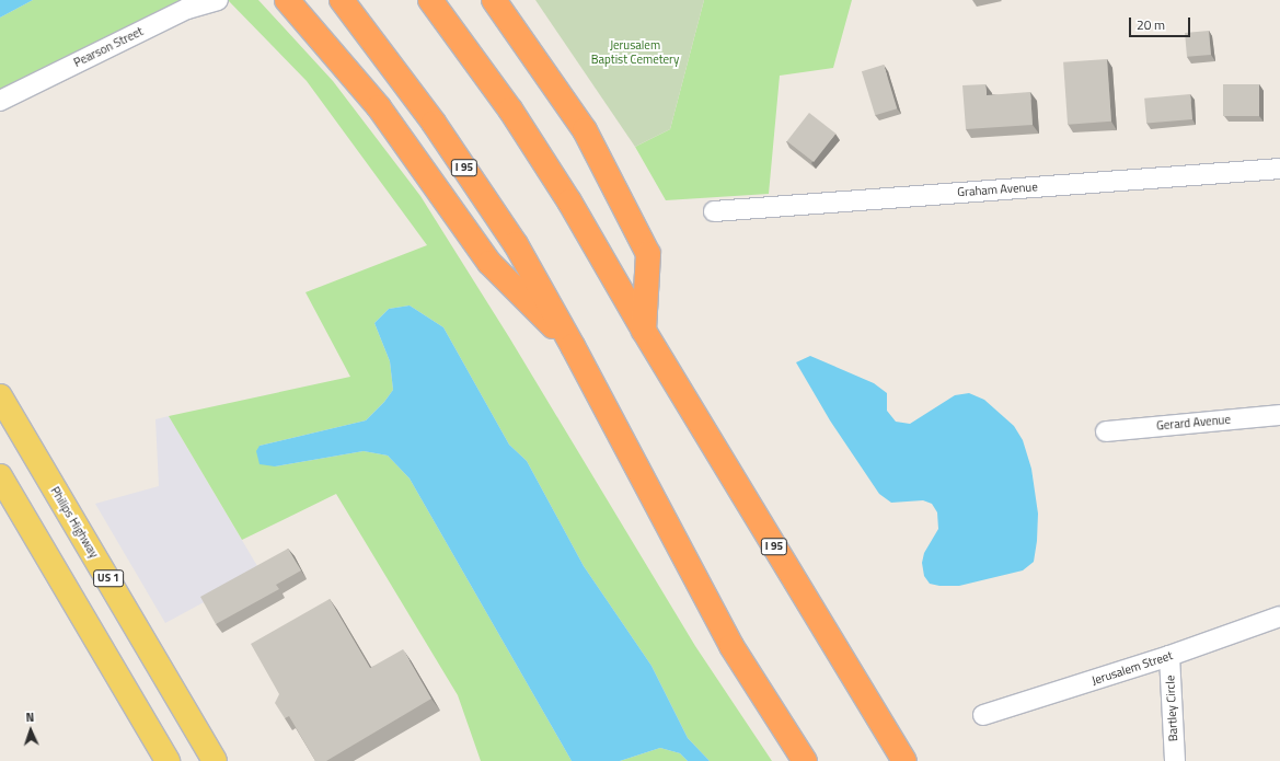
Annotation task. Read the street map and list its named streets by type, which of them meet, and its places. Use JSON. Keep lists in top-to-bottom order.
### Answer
{
  "streets": {
    "highway": ["I 95"],
    "main road": ["Philips Highway", "US 1"],
    "street": [
      "Pearson Street",
      "Graham Avenue",
      "Gerard Avenue",
      "Jerusalem Street",
      "Bartley Circle"
    ]
  },
  "crossings": [
    ["Jerusalem Street", "Bartley Circle"]
  ],
  "parks": ["Jerusalem Baptist Cemetery"],
  "scale_bar": "20 m",
  "north": "top"
}
